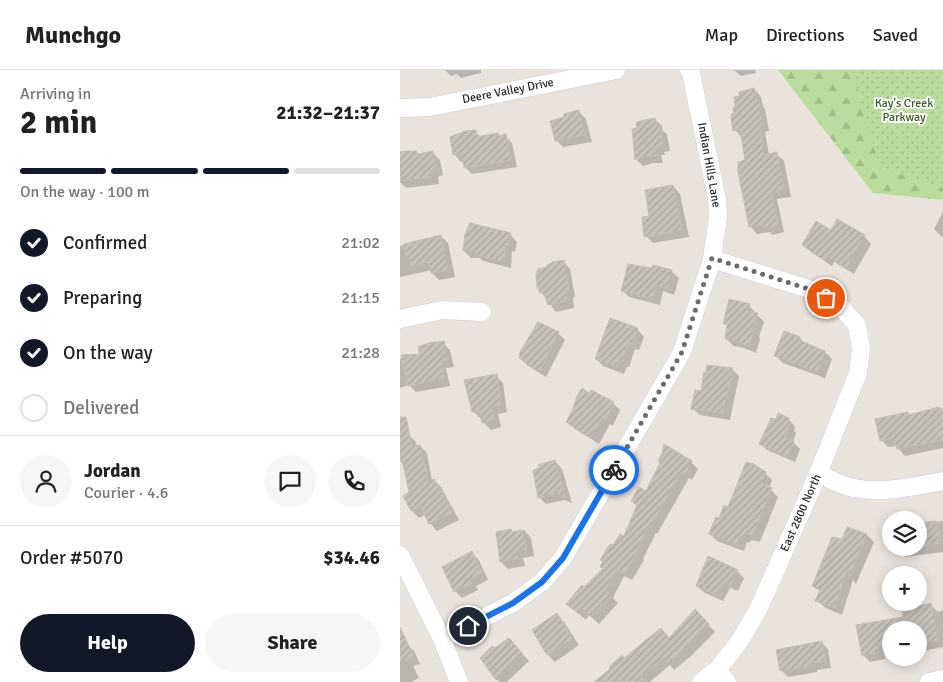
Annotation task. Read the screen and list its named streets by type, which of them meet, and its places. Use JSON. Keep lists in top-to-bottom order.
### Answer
{
  "streets": {
    "street": ["Deere Valley Drive", "Indian Hills Lane", "East 2800 North"]
  },
  "crossings": [
    ["Indian Hills Lane", "East 2800 North"]
  ],
  "parks": ["Kay's Creek Parkway"],
  "page": {
    "header": "Munchgo",
    "nav": ["Map", "Directions", "Saved"],
    "heading": ["2 min", "Arriving in", "21:32–21:37"],
    "panel": [
      "Jordan",
      "Courier · 4.6",
      "Order #5070",
      "$34.46"
    ],
    "bar": "On the way · 100 m",
    "list": [
      ["Confirmed", "21:02"],
      ["Preparing", "21:15"],
      ["On the way", "21:28"],
      "Delivered"
    ],
    "map_buttons": ["+", "−"],
    "buttons": ["Help", "Share"]
  }
}
